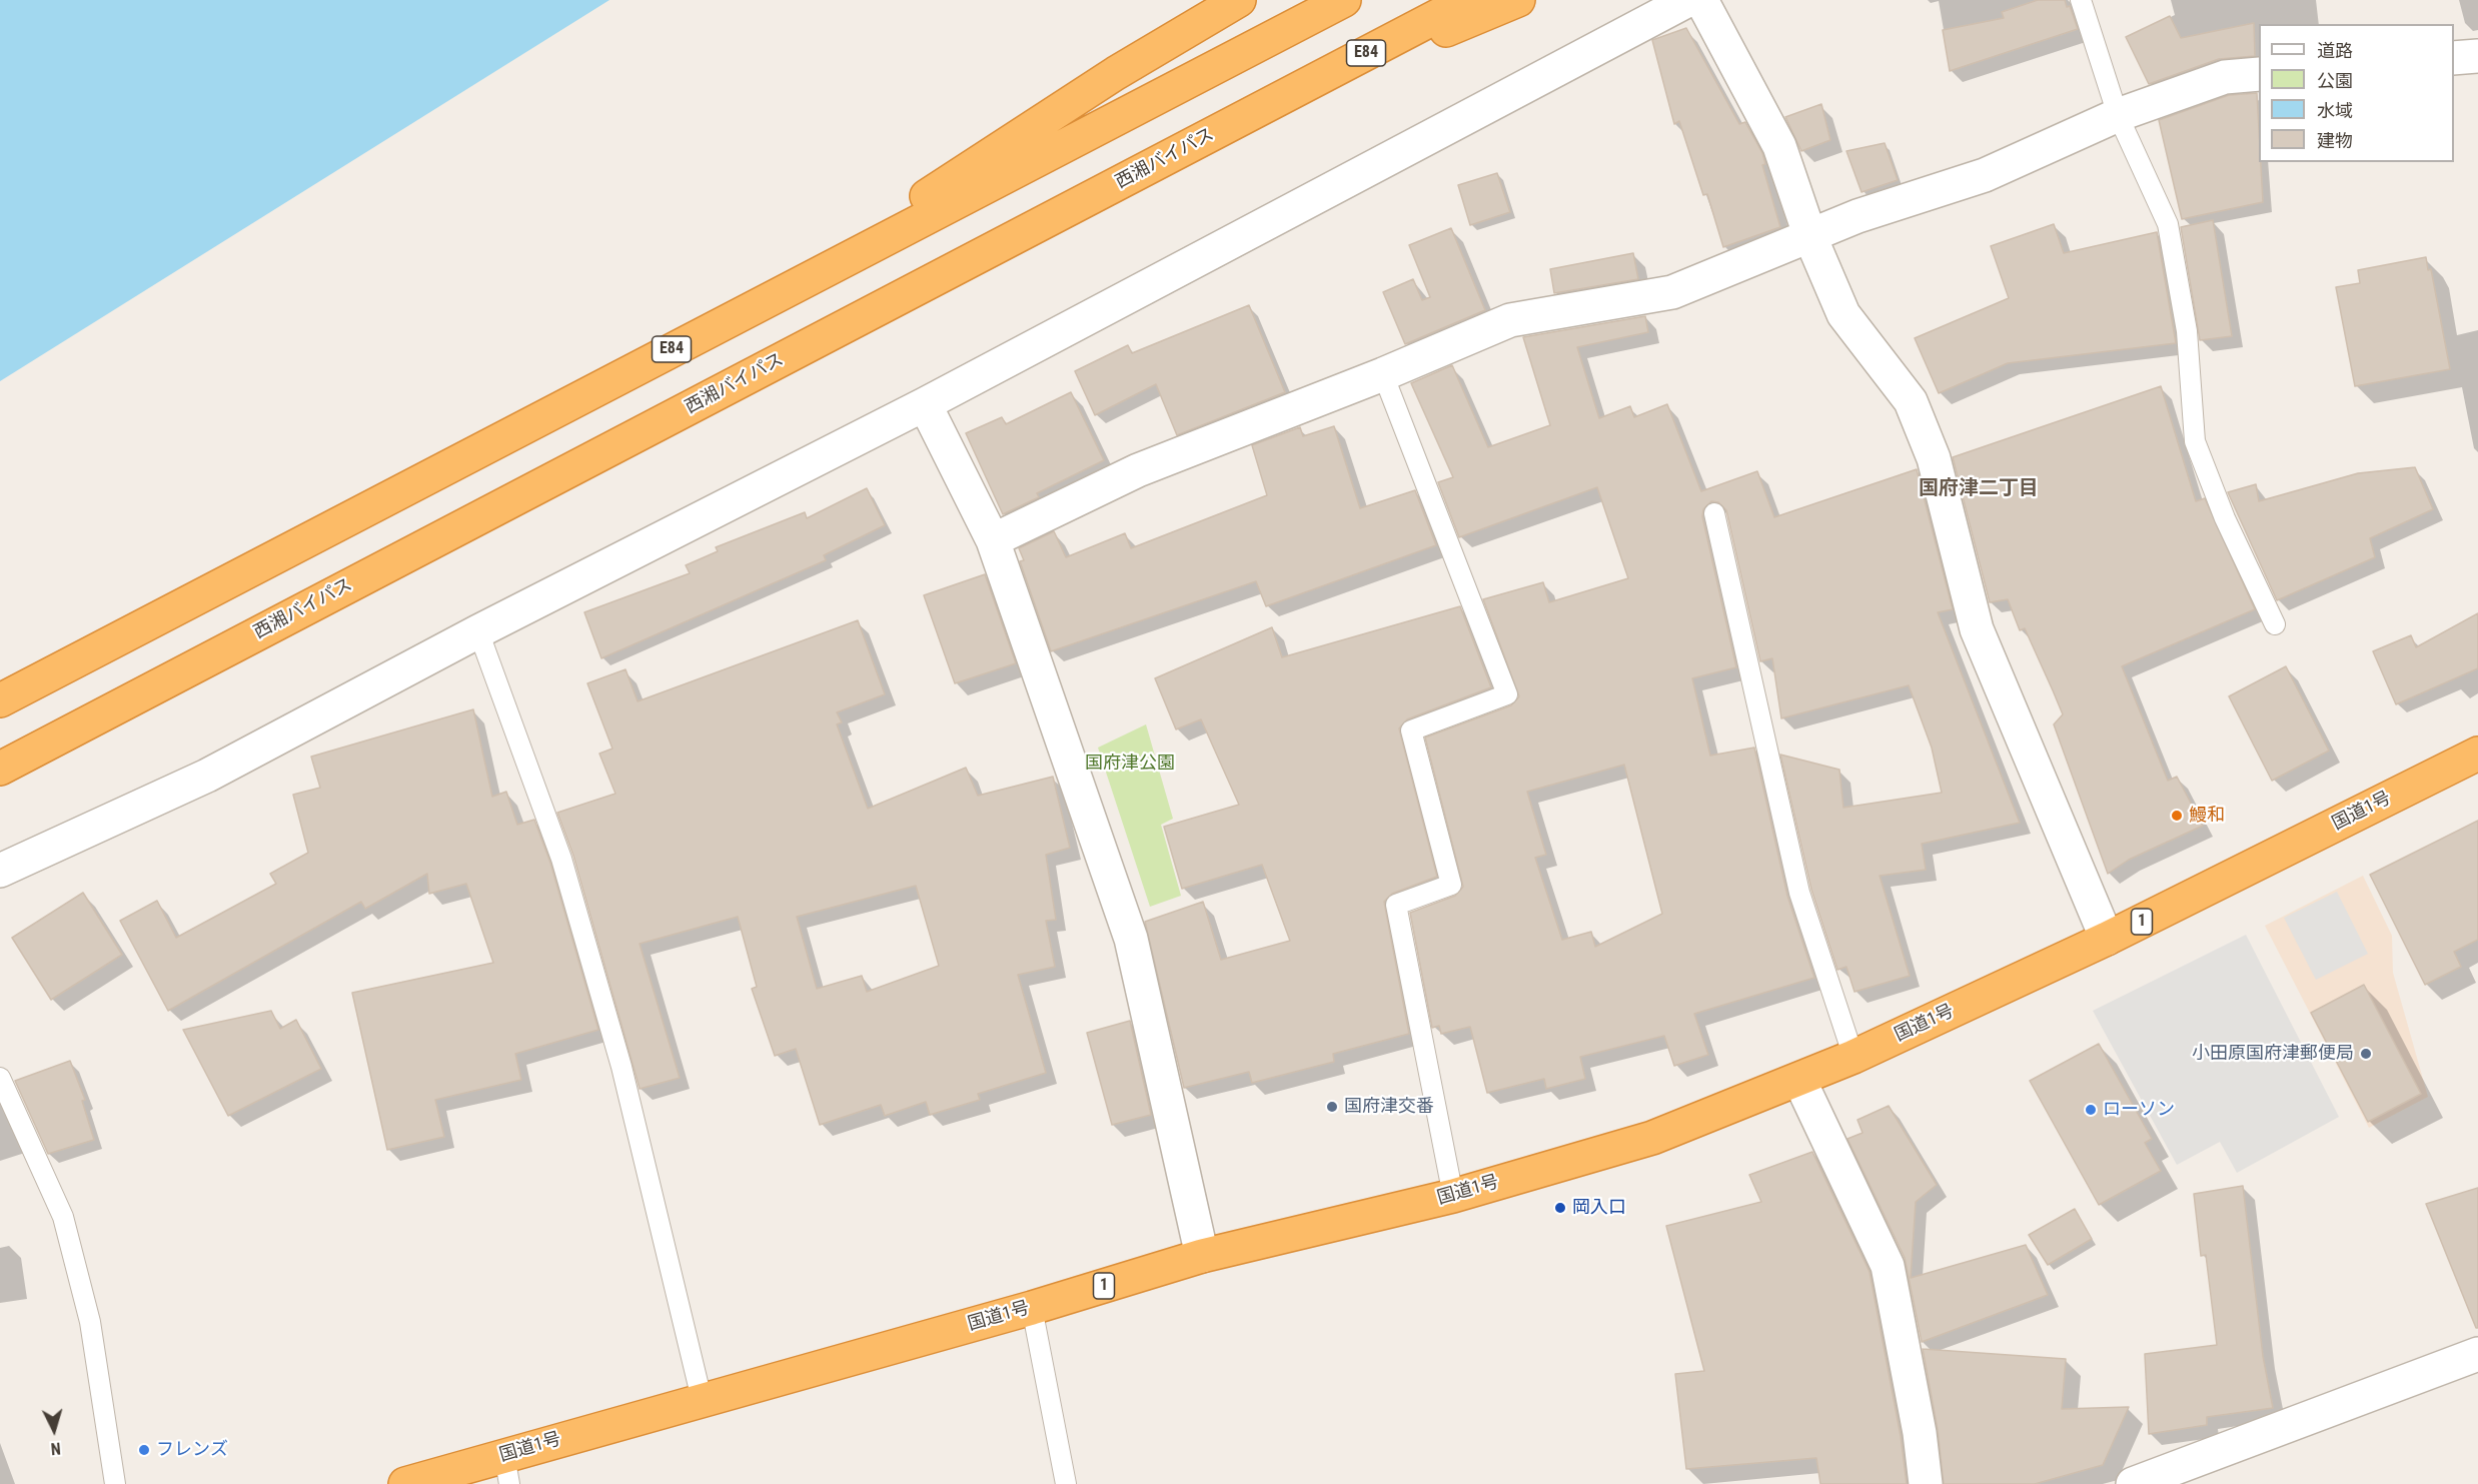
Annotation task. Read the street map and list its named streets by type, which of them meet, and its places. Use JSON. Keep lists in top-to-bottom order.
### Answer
{
  "streets": {
    "highway": [
      "E84",
      "西湘バイパス",
      "国道1号",
      "1"
    ]
  },
  "districts": ["国府津二丁目"],
  "parks": ["国府津公園"],
  "places": [
    "鰻和",
    "小田原国府津郵便局",
    "国府津交番",
    "ローソン",
    "岡入口",
    "フレンズ"
  ],
  "legend": [
    "道路",
    "公園",
    "水域",
    "建物"
  ],
  "north": "bottom"
}
